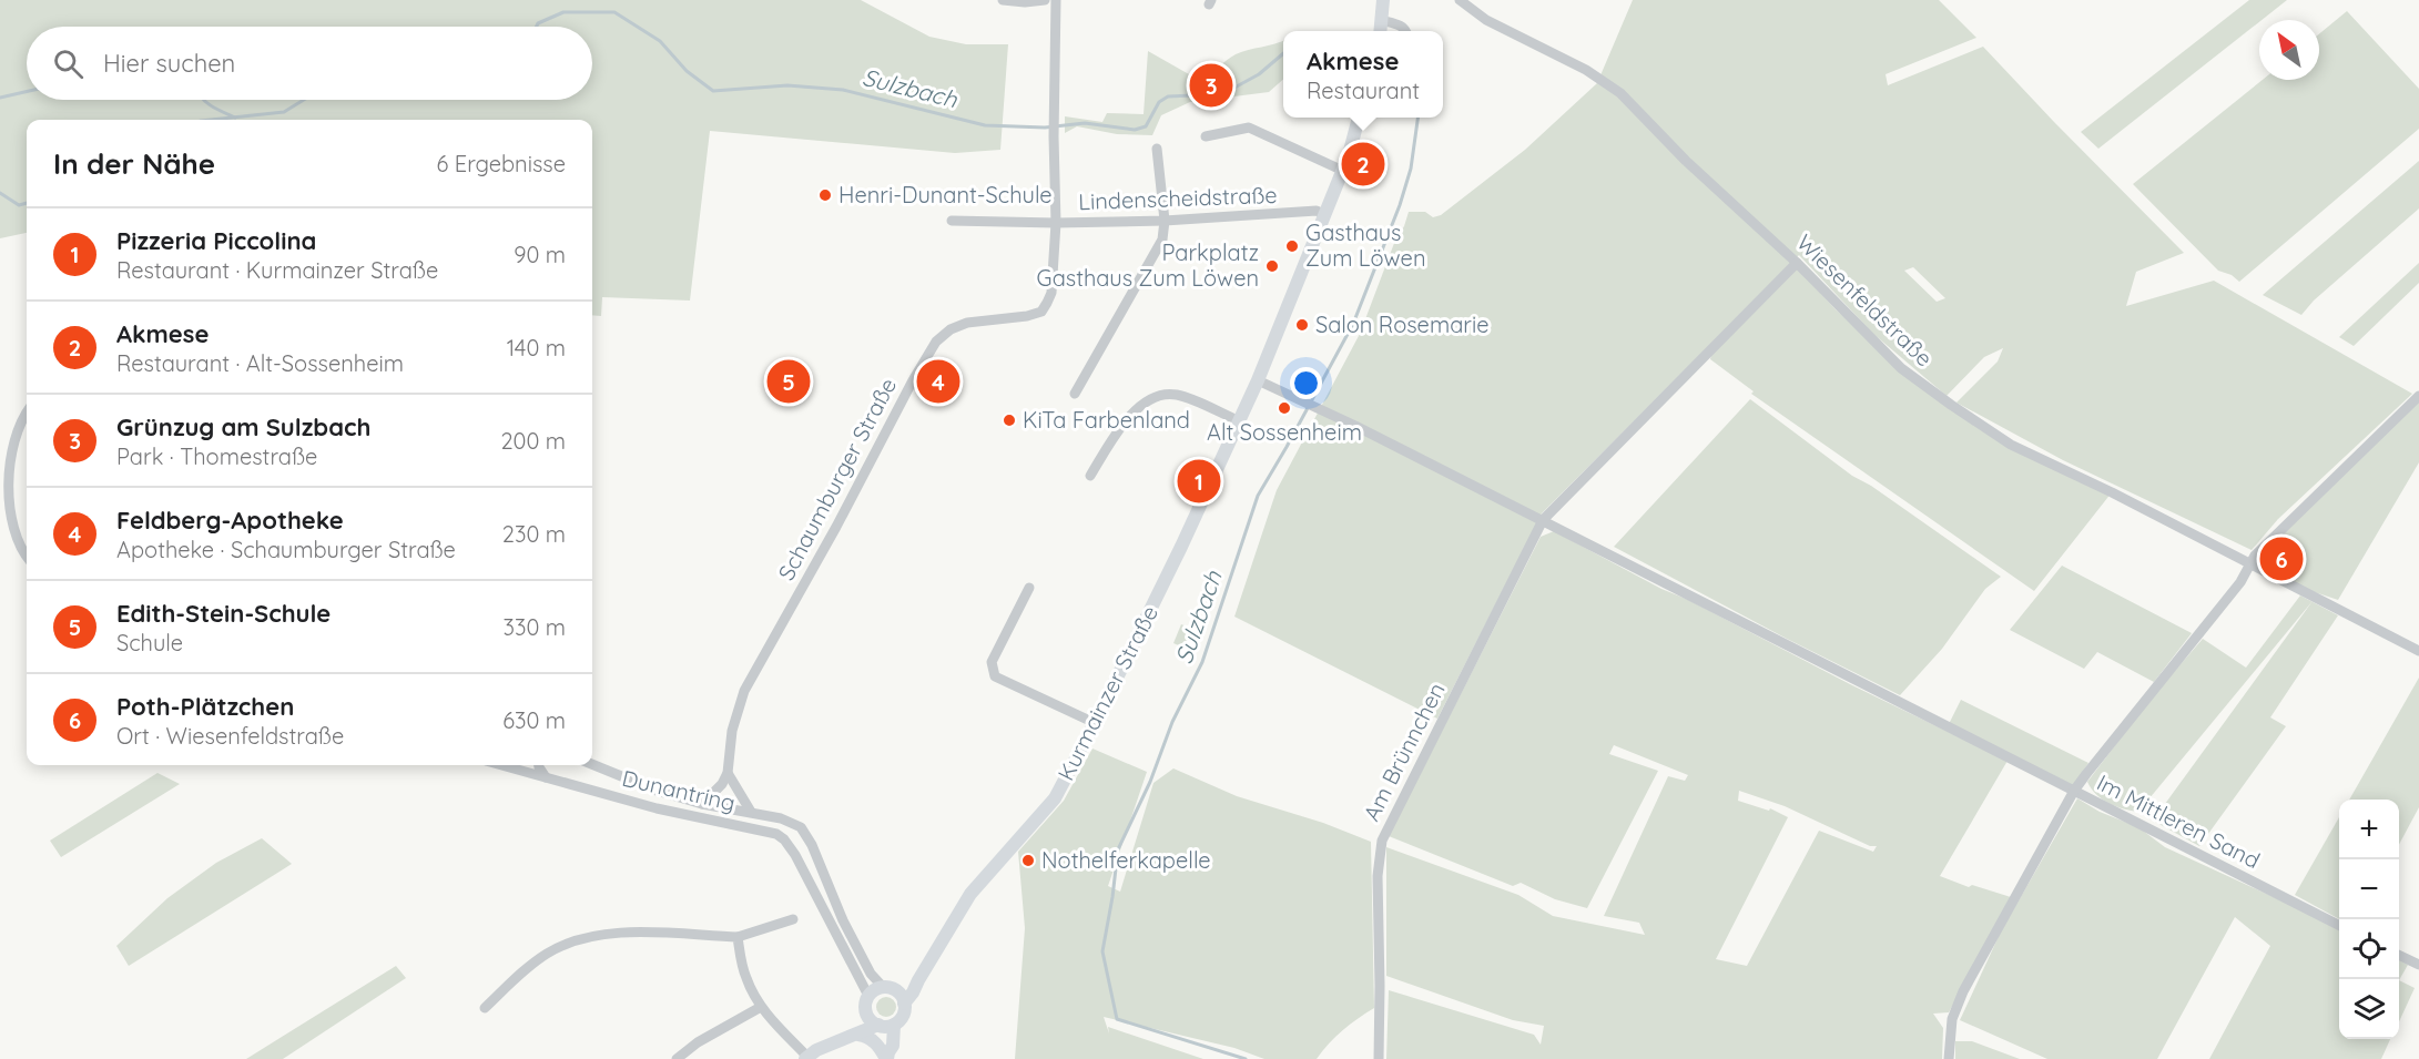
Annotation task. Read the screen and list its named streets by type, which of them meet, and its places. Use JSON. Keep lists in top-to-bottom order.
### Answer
{
  "streets": {
    "main road": ["Kurmainzer Straße"],
    "street": [
      "Lindenscheidstraße",
      "Wiesenfeldstraße",
      "Schaumburger Straße",
      "Am Brünnchen",
      "Dunantring",
      "Im Mittleren Sand"
    ]
  },
  "crossings": [
    ["Lindenscheidstraße", "Schaumburger Straße"],
    ["Lindenscheidstraße", "Kurmainzer Straße"],
    ["Wiesenfeldstraße", "Am Brünnchen"],
    ["Wiesenfeldstraße", "Im Mittleren Sand"],
    ["Kurmainzer Straße", "Dunantring"]
  ],
  "water": ["Sulzbach"],
  "places": [
    "Henri-Dunant-Schule",
    "Gasthaus Zum Löwen",
    "Parkplatz Gasthaus Zum Löwen",
    "Salon Rosemarie",
    "Alt Sossenheim",
    "KiTa Farbenland",
    "Nothelferkapelle"
  ],
  "north": "top left",
  "page": {
    "search": "Hier suchen",
    "popup": ["Akmese", "Restaurant"],
    "pins": [
      "3",
      "2",
      "4",
      "5",
      "1",
      "6"
    ],
    "heading": ["In der Nähe", "6 Ergebnisse"],
    "list": [
      {
        "mark": "1",
        "name": "Pizzeria Piccolina",
        "note": "Restaurant · Kurmainzer Straße",
        "value": "90 m"
      },
      {
        "mark": "2",
        "name": "Akmese",
        "note": "Restaurant · Alt-Sossenheim",
        "value": "140 m"
      },
      {
        "mark": "3",
        "name": "Grünzug am Sulzbach",
        "note": "Park · Thomestraße",
        "value": "200 m"
      },
      {
        "mark": "4",
        "name": "Feldberg-Apotheke",
        "note": "Apotheke · Schaumburger Straße",
        "value": "230 m"
      },
      {
        "mark": "5",
        "name": "Edith-Stein-Schule",
        "note": "Schule",
        "value": "330 m"
      },
      {
        "mark": "6",
        "name": "Poth-Plätzchen",
        "note": "Ort · Wiesenfeldstraße",
        "value": "630 m"
      }
    ],
    "map_buttons": ["+", "−"]
  }
}
